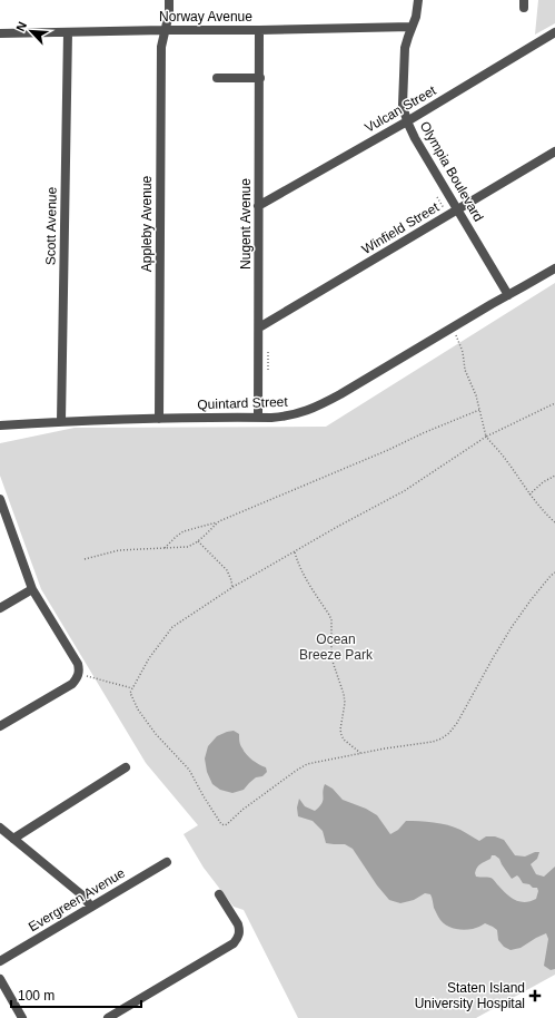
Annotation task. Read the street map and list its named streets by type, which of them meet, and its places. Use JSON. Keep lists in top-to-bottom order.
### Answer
{
  "streets": {
    "street": [
      "Norway Avenue",
      "Vulcan Street",
      "Olympia Boulevard",
      "Appleby Avenue",
      "Nugent Avenue",
      "Scott Avenue",
      "Winfield Street",
      "Quintard Street",
      "Evergreen Avenue"
    ]
  },
  "crossings": [
    ["Norway Avenue", "Olympia Boulevard"],
    ["Norway Avenue", "Appleby Avenue"],
    ["Norway Avenue", "Nugent Avenue"],
    ["Norway Avenue", "Scott Avenue"],
    ["Vulcan Street", "Olympia Boulevard"],
    ["Vulcan Street", "Nugent Avenue"],
    ["Olympia Boulevard", "Winfield Street"],
    ["Olympia Boulevard", "Quintard Street"],
    ["Appleby Avenue", "Quintard Street"],
    ["Nugent Avenue", "Winfield Street"],
    ["Nugent Avenue", "Quintard Street"],
    ["Scott Avenue", "Quintard Street"]
  ],
  "parks": ["Ocean Breeze Park"],
  "places": {
    "health": ["Staten Island University Hospital"]
  },
  "scale_bar": "100 m",
  "north": "top left"
}
